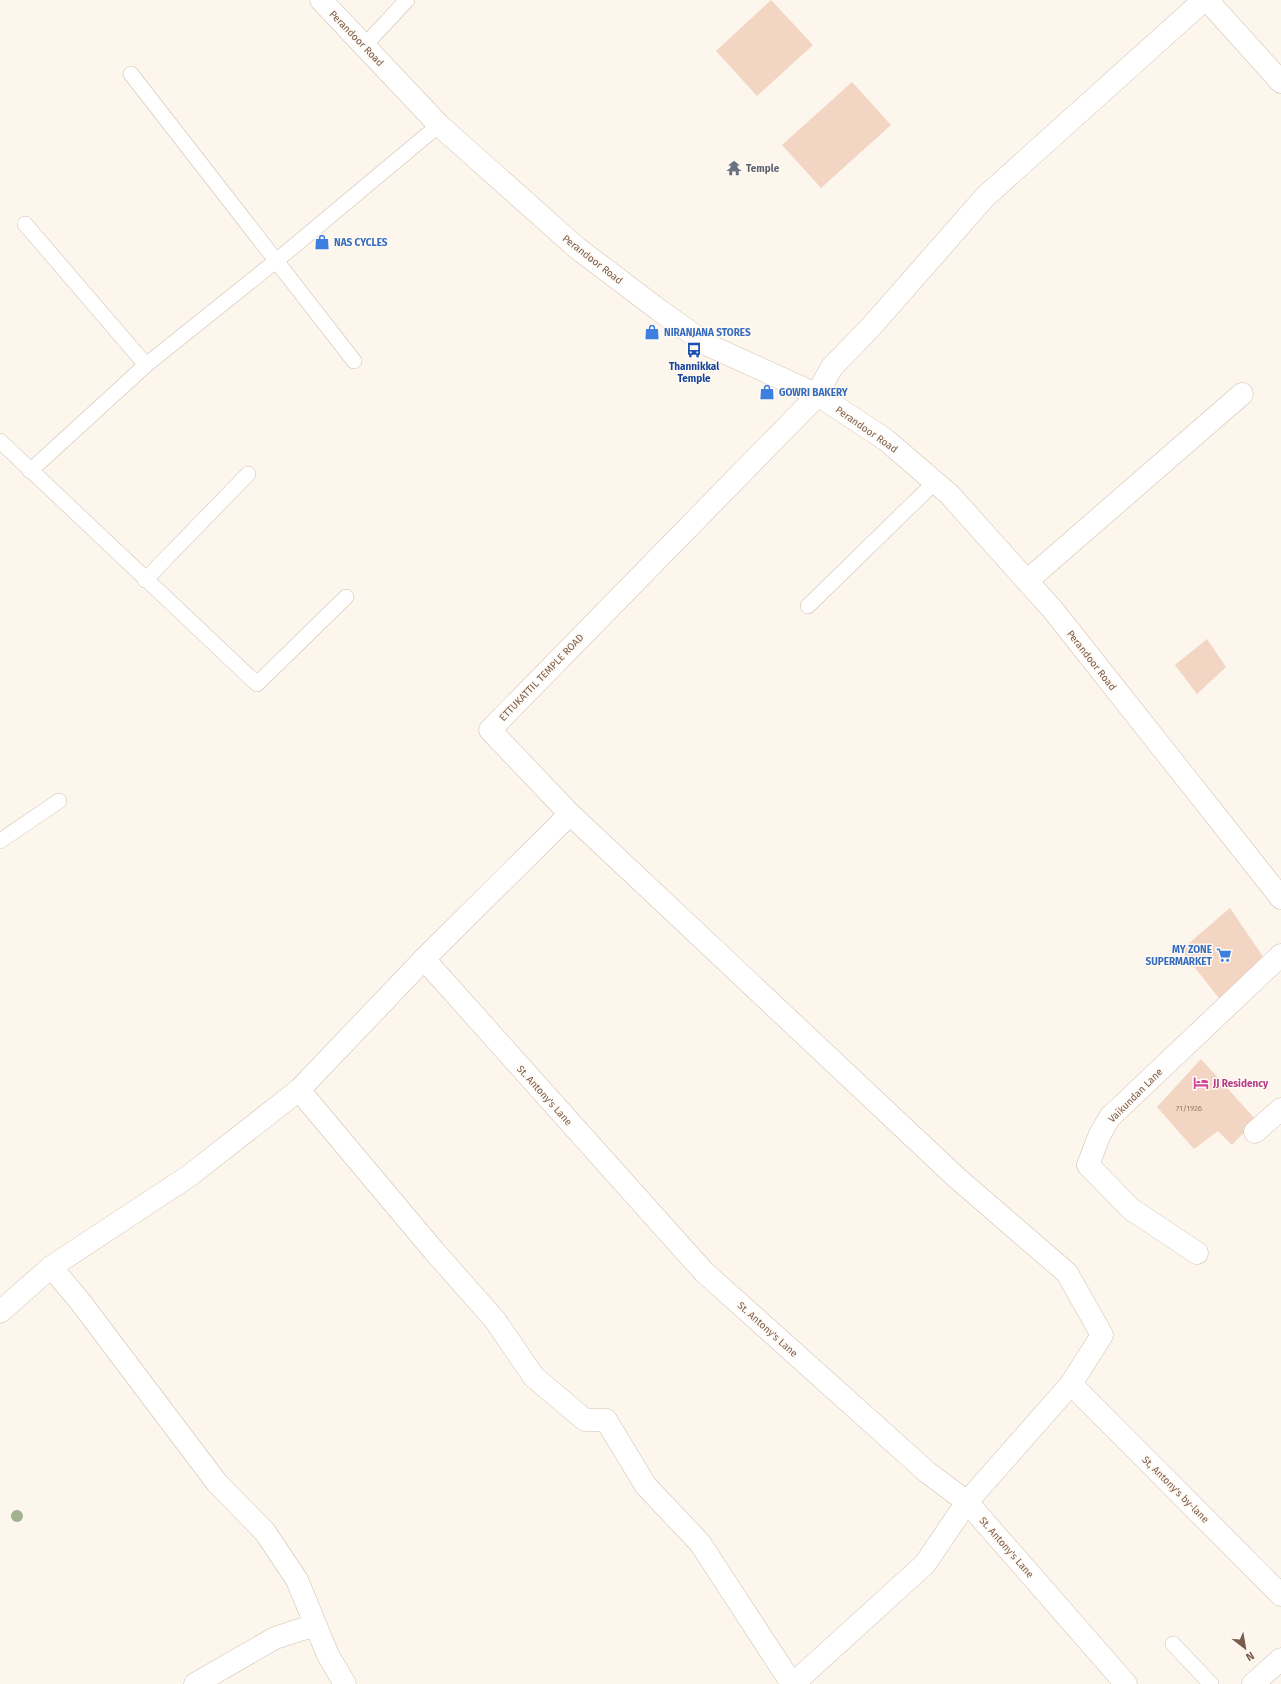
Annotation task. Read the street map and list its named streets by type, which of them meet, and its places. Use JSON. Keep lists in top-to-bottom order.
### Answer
{
  "streets": {
    "street": [
      "Perandoor Road",
      "ETTUKATTIL TEMPLE ROAD",
      "St. Antony's Lane",
      "Vaikundan Lane",
      "St, Antony's by-lane"
    ]
  },
  "crossings": [
    ["Perandoor Road", "ETTUKATTIL TEMPLE ROAD"]
  ],
  "places": {
    "temple": ["Temple"],
    "shop": ["NAS CYCLES", "NIRANJANA STORES", "GOWRI BAKERY"],
    "bus stop": ["Thannikkal Temple"],
    "supermarket": ["MY ZONE SUPERMARKET"],
    "hotel": ["JJ Residency"]
  },
  "house_numbers": ["71/1926"],
  "north": "bottom right"
}
